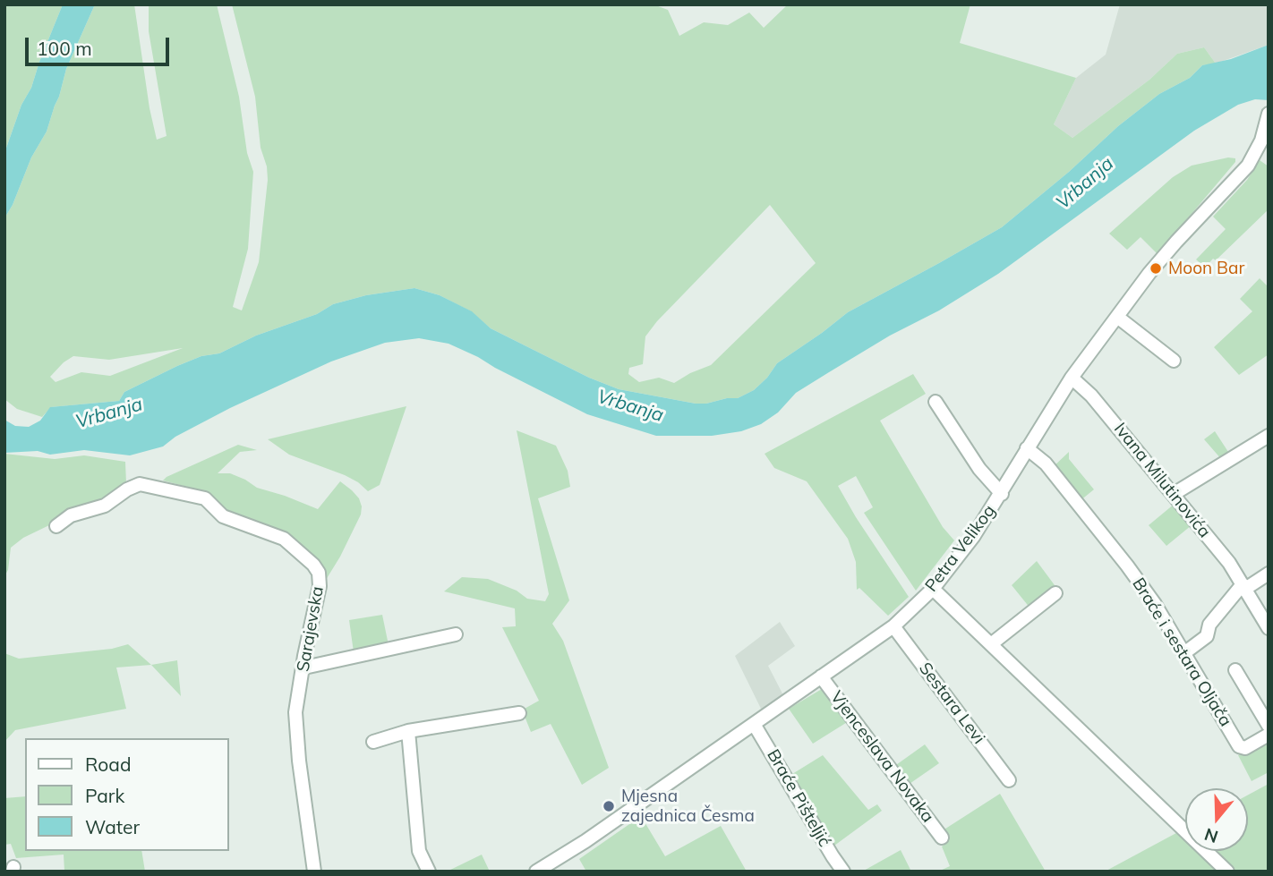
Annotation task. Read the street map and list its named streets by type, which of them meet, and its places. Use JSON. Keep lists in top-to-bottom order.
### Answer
{
  "streets": {
    "street": [
      "Ivana Milutinovića",
      "Petra Velikog",
      "Sarajevska",
      "Braće i sestara Oljača",
      "Sestara Levi",
      "Vjenceslava Novaka",
      "Braće Pišteljić"
    ]
  },
  "crossings": [
    ["Ivana Milutinovića", "Petra Velikog"],
    ["Petra Velikog", "Braće i sestara Oljača"],
    ["Petra Velikog", "Sestara Levi"],
    ["Petra Velikog", "Vjenceslava Novaka"],
    ["Petra Velikog", "Braće Pišteljić"]
  ],
  "water": ["Vrbanja"],
  "places": ["Moon Bar", "Mjesna zajednica Česma"],
  "legend": ["Road", "Park", "Water"],
  "scale_bar": "100 m",
  "north": "bottom"
}
